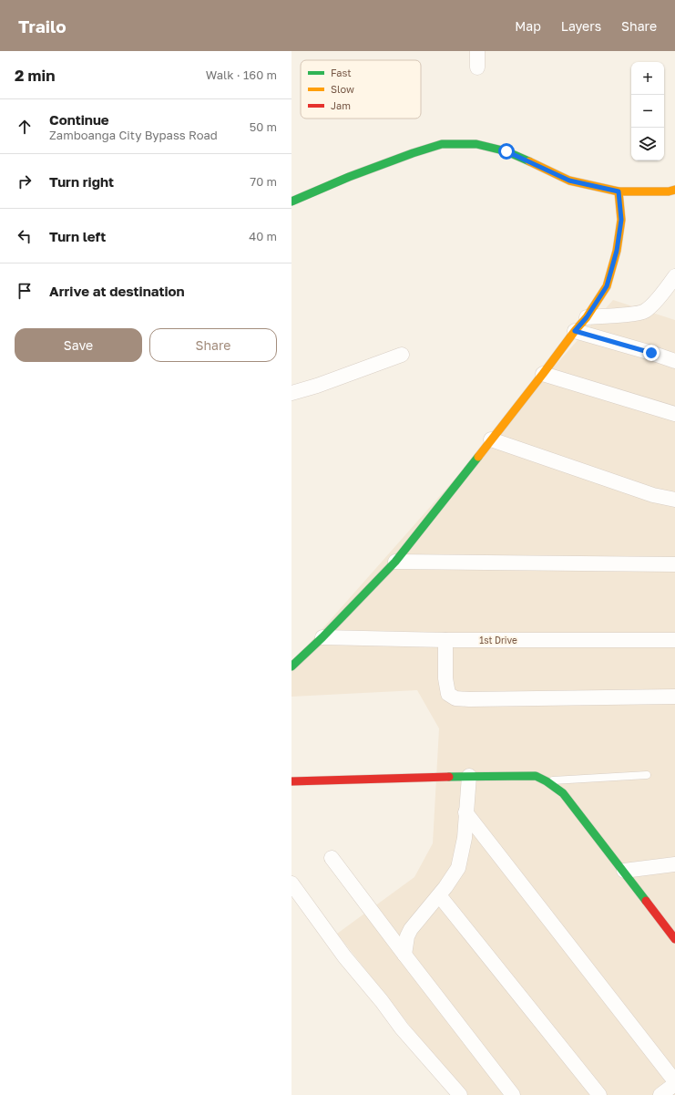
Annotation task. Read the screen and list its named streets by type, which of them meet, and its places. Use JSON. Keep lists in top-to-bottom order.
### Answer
{
  "streets": {
    "street": ["1st Drive"]
  },
  "legend": ["Fast", "Slow", "Jam"],
  "page": {
    "header": "Trailo",
    "nav": ["Map", "Layers", "Share"],
    "heading": ["2 min", "Walk · 160 m"],
    "map_buttons": ["+", "−"],
    "list": [
      ["Continue", "Zamboanga City Bypass Road", "50 m"],
      ["Turn right", "70 m"],
      ["Turn left", "40 m"],
      "Arrive at destination"
    ],
    "buttons": ["Save", "Share"]
  }
}
